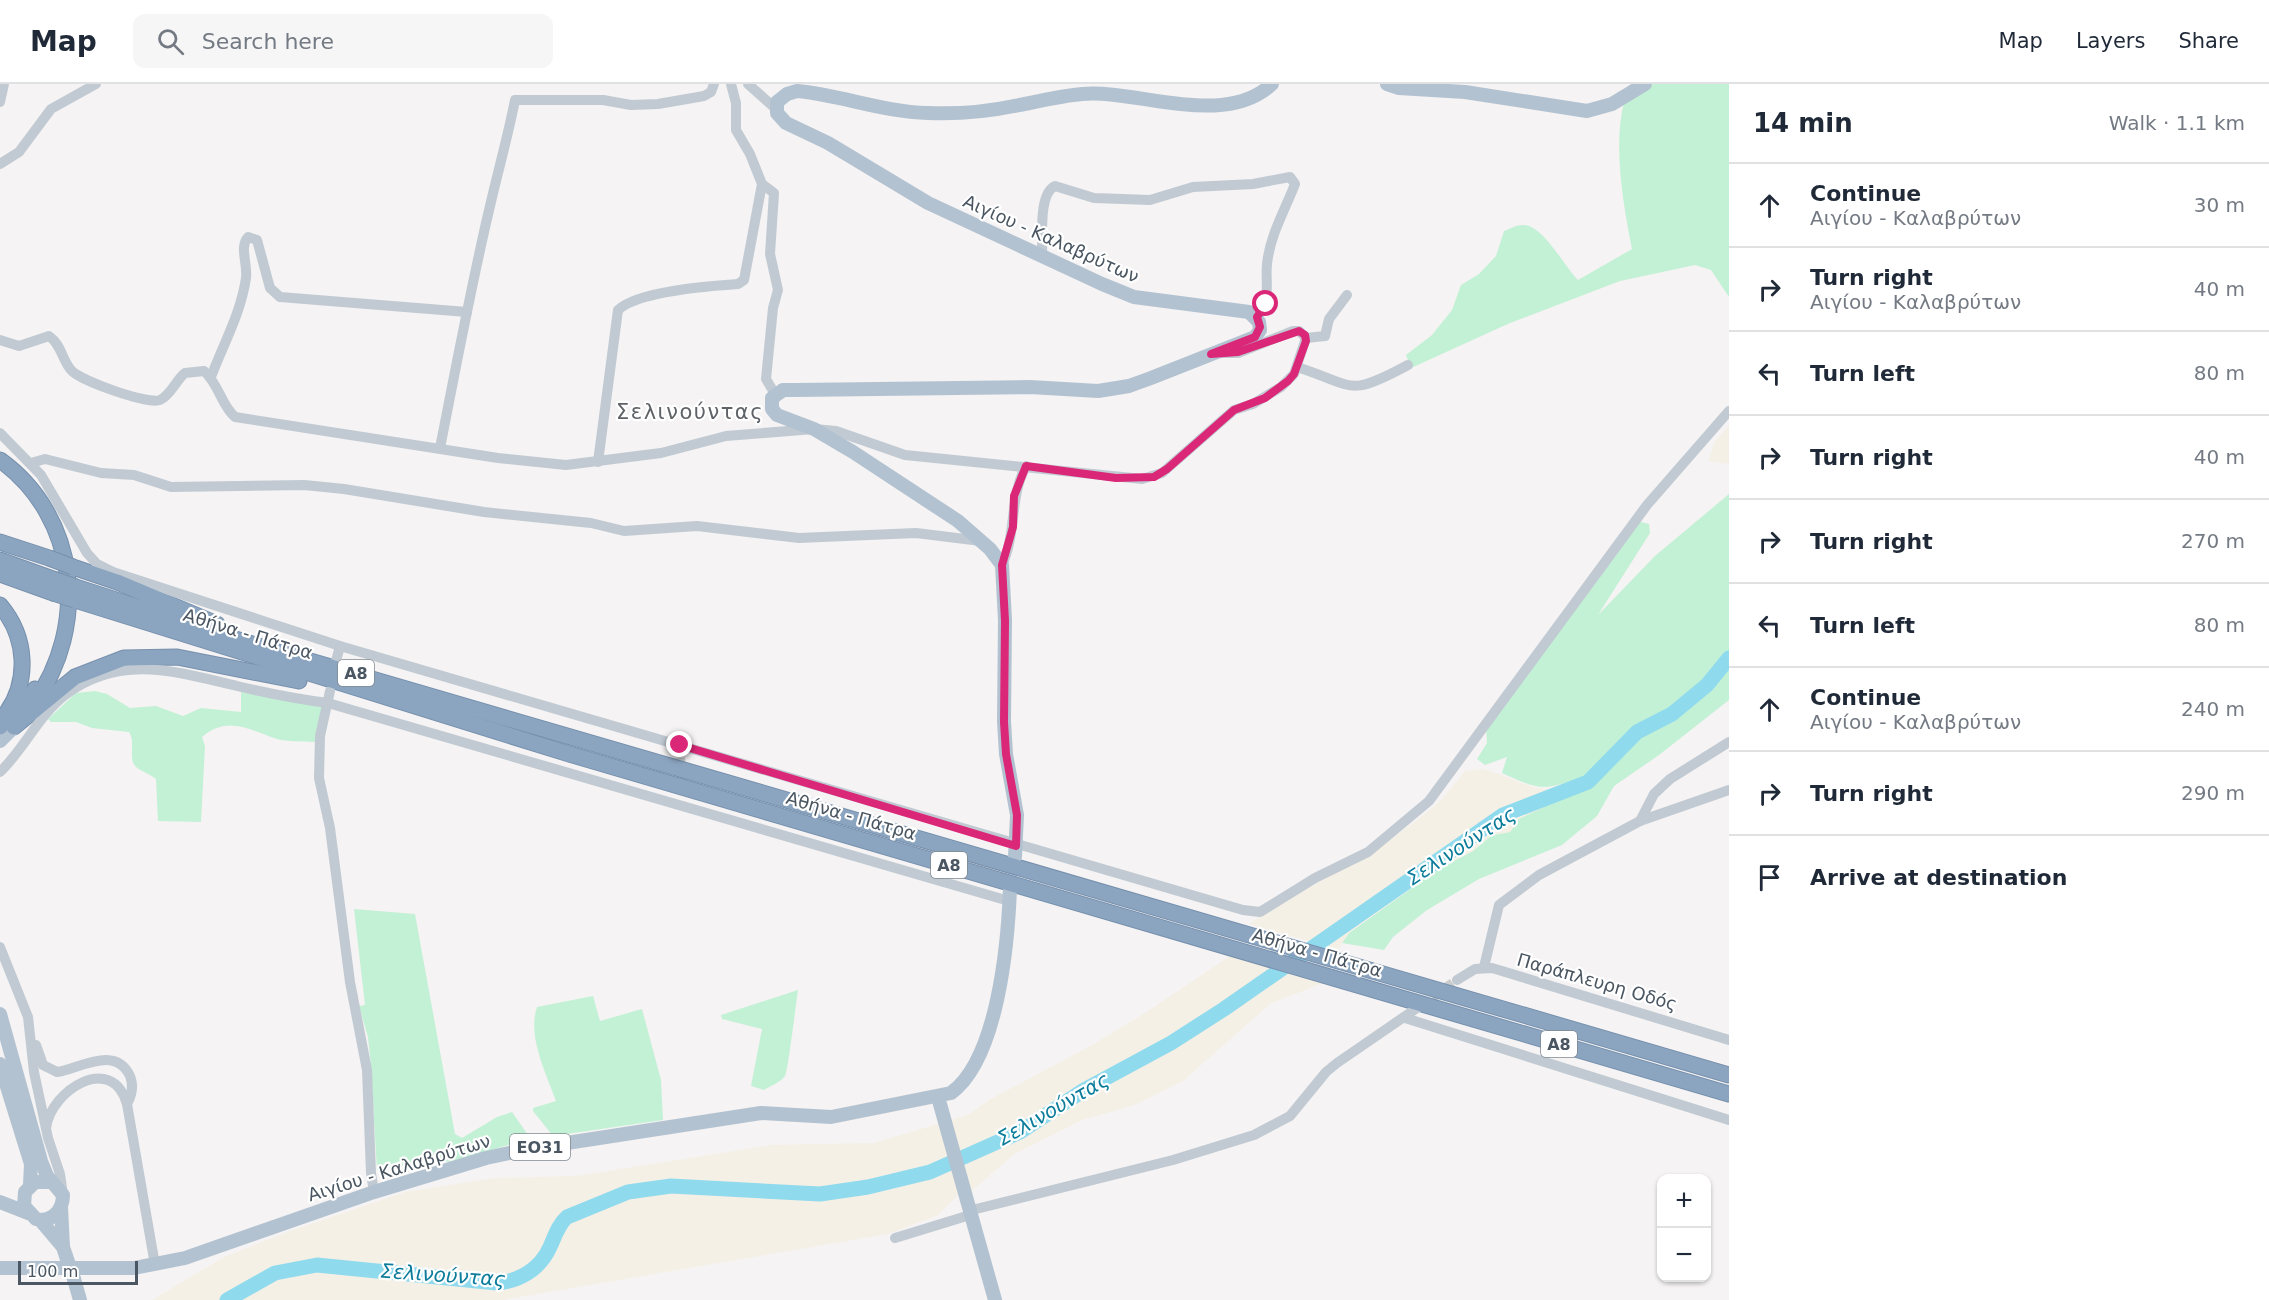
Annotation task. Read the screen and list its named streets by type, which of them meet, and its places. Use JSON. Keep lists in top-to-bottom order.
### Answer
{
  "streets": {
    "highway": ["Αθήνα - Πάτρα", "Α8"],
    "main road": ["Αιγίου - Καλαβρύτων", "ΕΟ31"],
    "street": ["Παράπλευρη Οδός"]
  },
  "districts": ["Σελινούντας"],
  "water": ["Σελινούντας"],
  "scale_bar": "100 m",
  "page": {
    "header": "Map",
    "search": "Search here",
    "nav": ["Map", "Layers", "Share"],
    "heading": ["14 min", "Walk · 1.1 km"],
    "list": [
      ["Continue", "Αιγίου - Καλαβρύτων", "30 m"],
      ["Turn right", "Αιγίου - Καλαβρύτων", "40 m"],
      ["Turn left", "80 m"],
      ["Turn right", "40 m"],
      ["Turn right", "270 m"],
      ["Turn left", "80 m"],
      ["Continue", "Αιγίου - Καλαβρύτων", "240 m"],
      ["Turn right", "290 m"],
      "Arrive at destination"
    ],
    "map_buttons": ["+", "−"],
    "scale": "100 m"
  }
}
